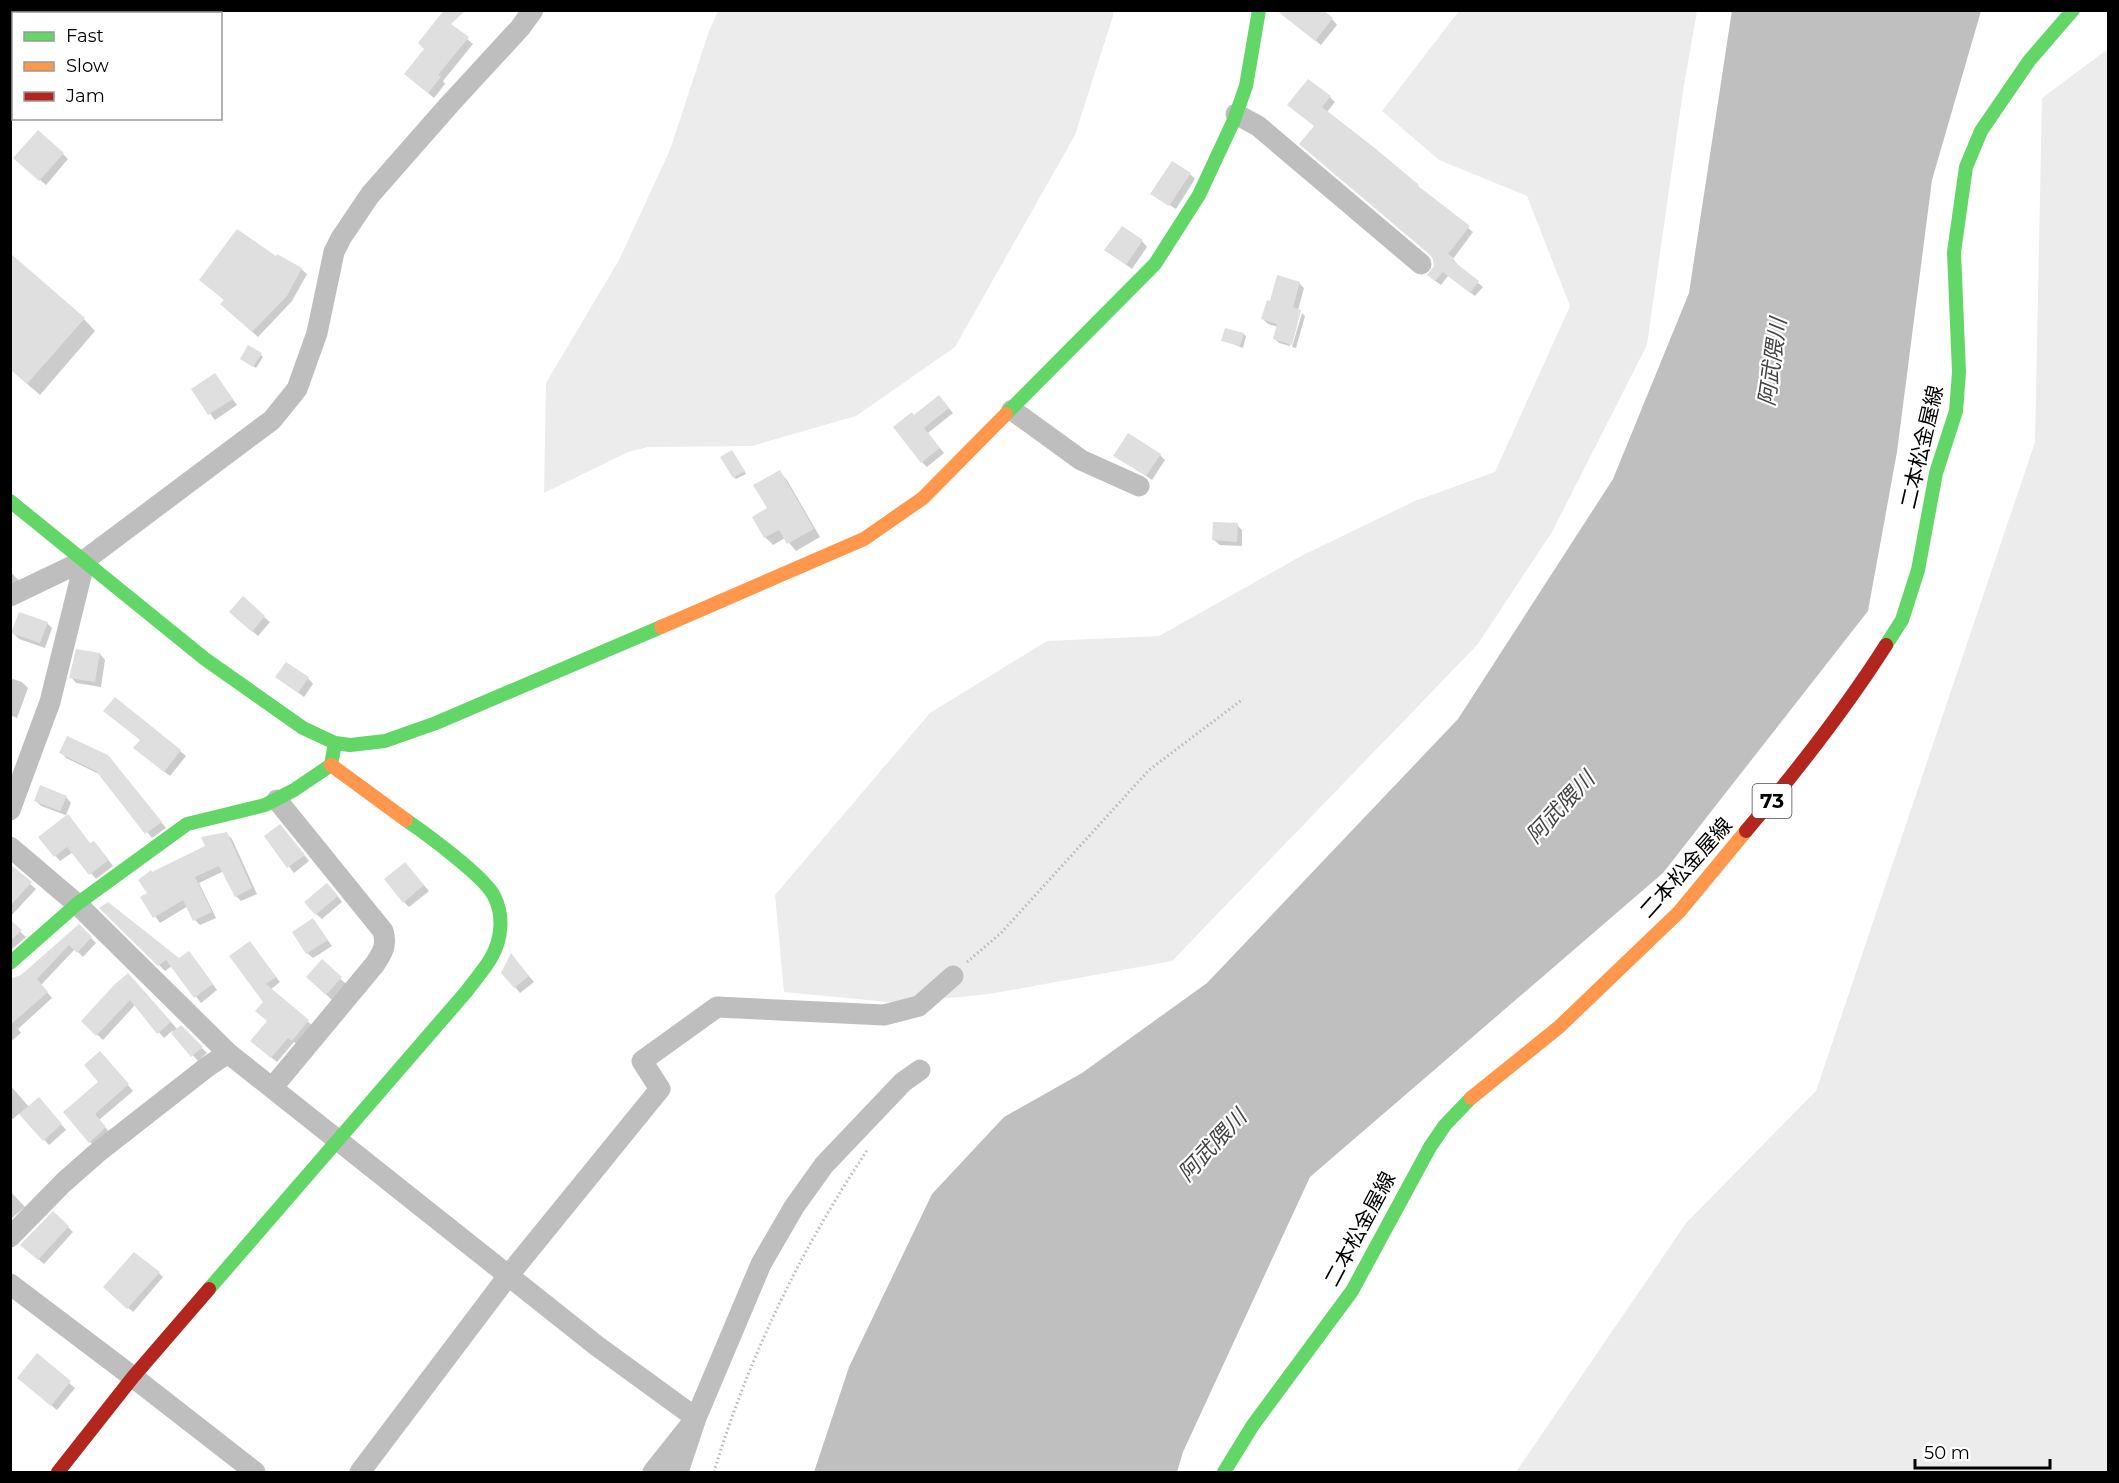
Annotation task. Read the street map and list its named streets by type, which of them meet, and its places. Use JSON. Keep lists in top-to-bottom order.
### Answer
{
  "streets": {
    "street": ["二本松金屋線", "73"]
  },
  "water": ["阿武隈川"],
  "legend": ["Fast", "Slow", "Jam"],
  "scale_bar": "50 m"
}
